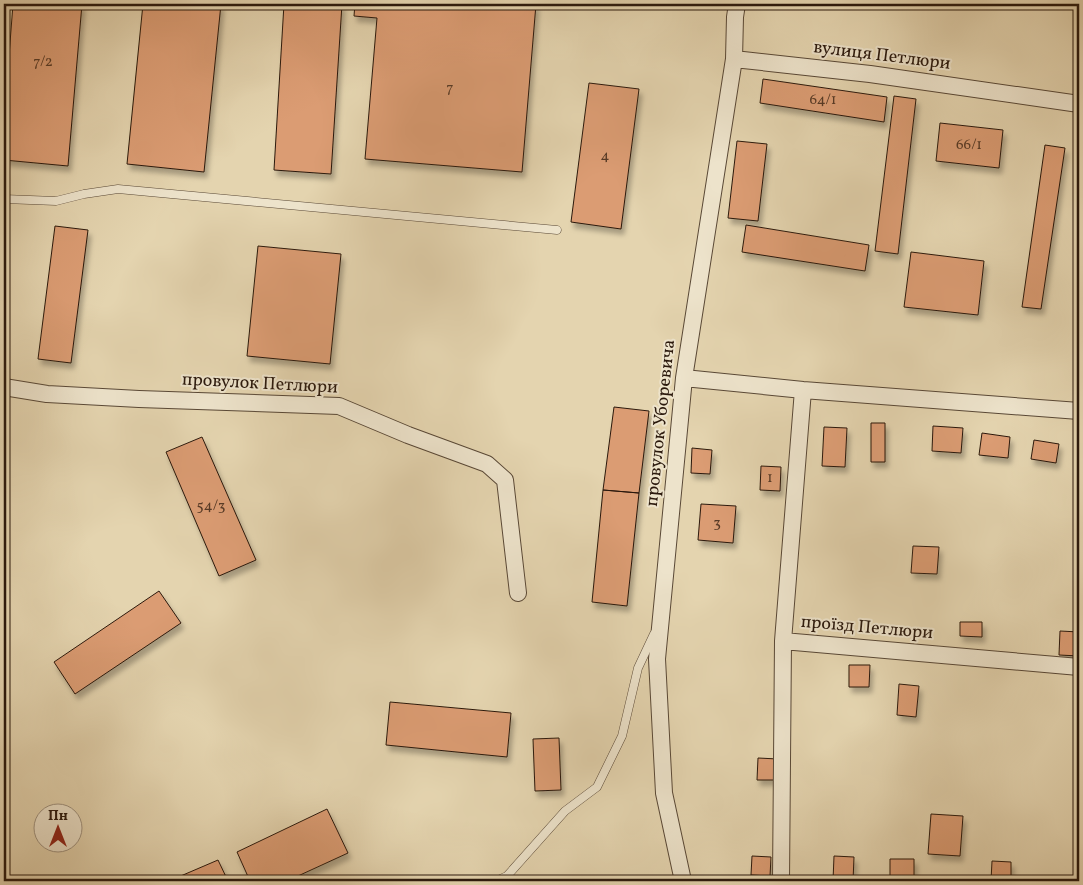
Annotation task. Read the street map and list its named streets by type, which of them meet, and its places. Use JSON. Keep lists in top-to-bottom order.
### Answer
{
  "streets": {
    "street": [
      "вулиця Петлюри",
      "провулок Петлюри",
      "провулок Уборевича",
      "проїзд Петлюри"
    ]
  },
  "crossings": [
    ["вулиця Петлюри", "провулок Уборевича"]
  ],
  "house_numbers": [
    "7/2",
    "7",
    "64/1",
    "66/1",
    "4",
    "1",
    "54/3",
    "3"
  ],
  "north": "top"
}
